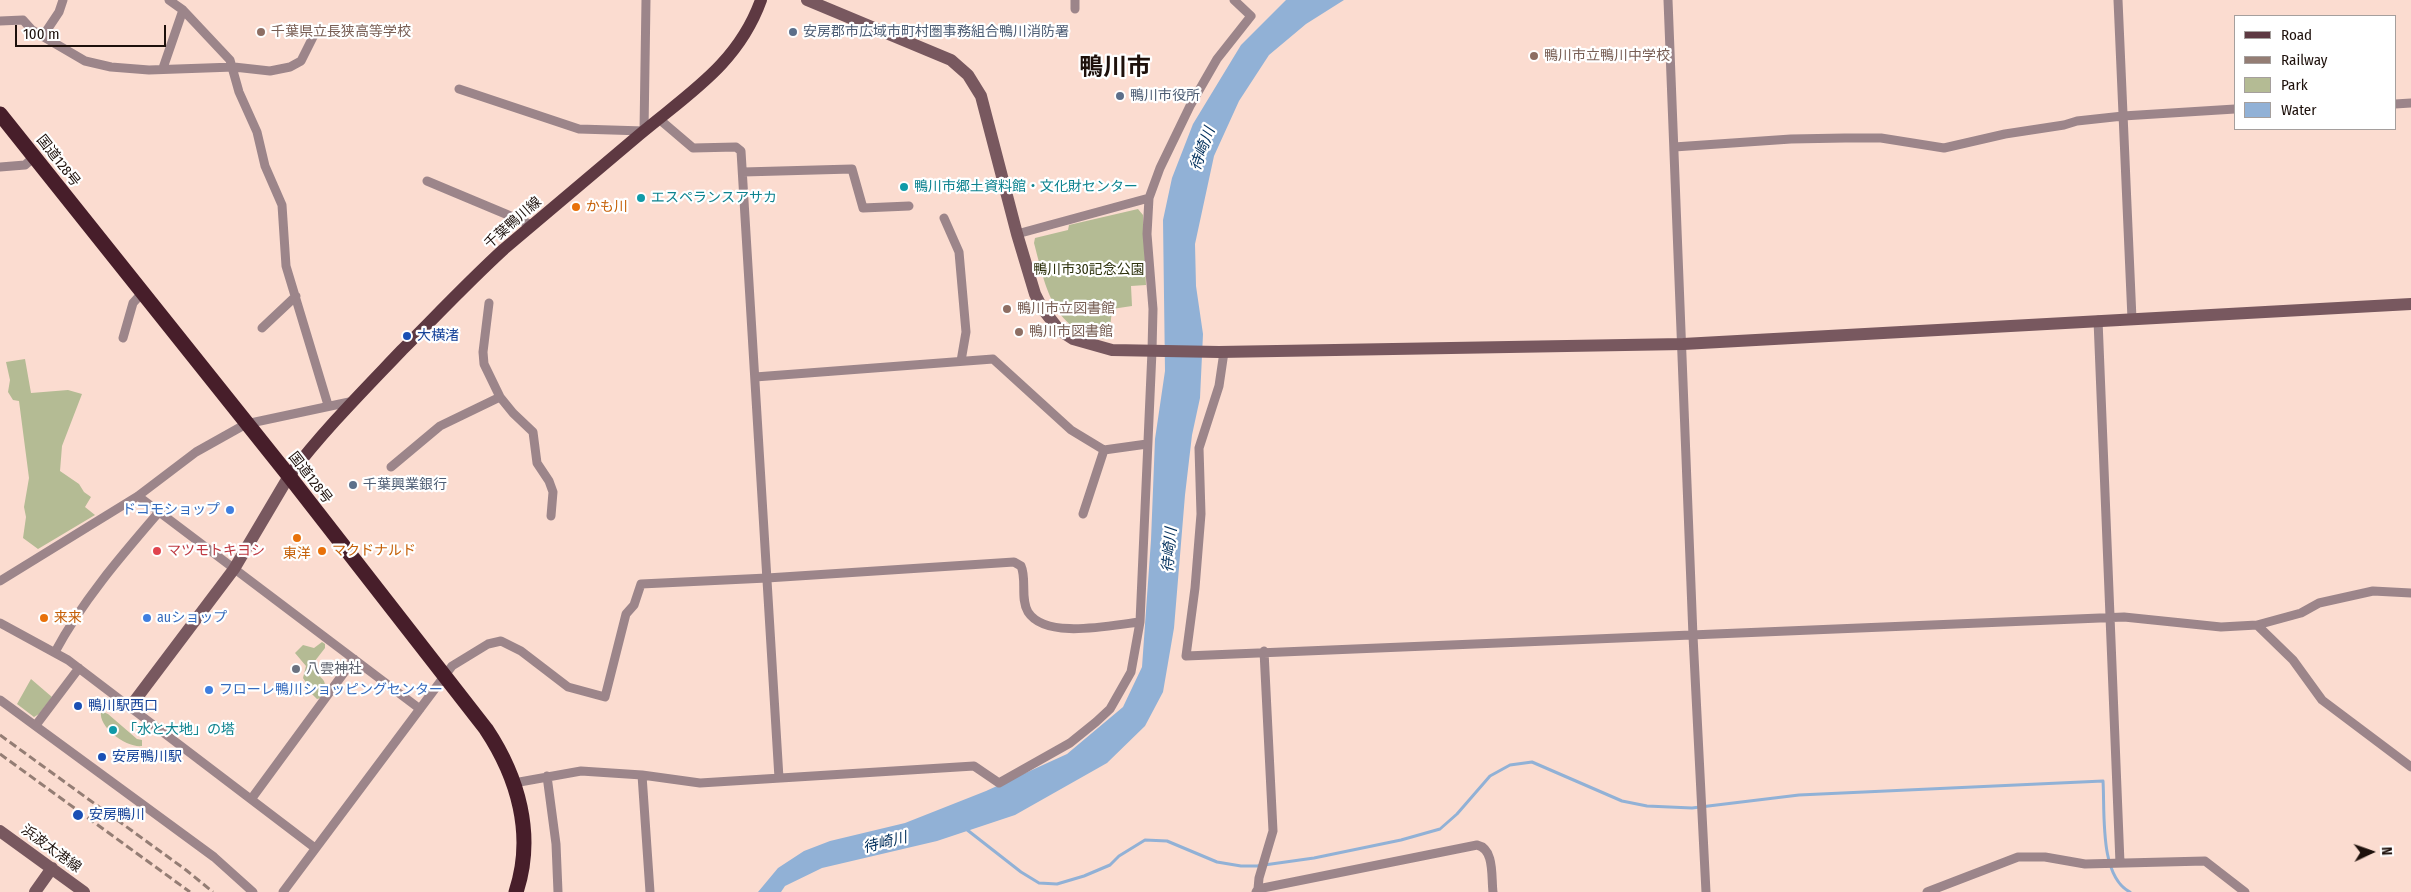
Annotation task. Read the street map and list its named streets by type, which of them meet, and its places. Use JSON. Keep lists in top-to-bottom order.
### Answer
{
  "streets": {
    "highway": ["国道128号"],
    "main road": ["千葉鴨川線"],
    "street": ["浜波太港線"]
  },
  "crossings": [
    ["国道128号", "千葉鴨川線"]
  ],
  "districts": ["鴨川市"],
  "water": ["待崎川"],
  "parks": ["鴨川市30記念公園"],
  "places": [
    "千葉県立長狭高等学校",
    "安房郡市広域市町村圏事務組合鴨川消防署",
    "鴨川市立鴨川中学校",
    "鴨川市役所",
    "鴨川市郷土資料館・文化財センター",
    "エスペランスアサカ",
    "かも川",
    "鴨川市立図書館",
    "鴨川市図書館",
    "大横渚",
    "千葉興業銀行",
    "ドコモショップ",
    "東洋",
    "マツモトキヨシ",
    "マクドナルド",
    "来来",
    "auショップ",
    "八雲神社",
    "フローレ鴨川ショッピングセンター",
    "鴨川駅西口",
    "「水と大地」の塔",
    "安房鴨川駅",
    "安房鴨川"
  ],
  "legend": [
    "Road",
    "Railway",
    "Park",
    "Water"
  ],
  "scale_bar": "100 m",
  "north": "right"
}
